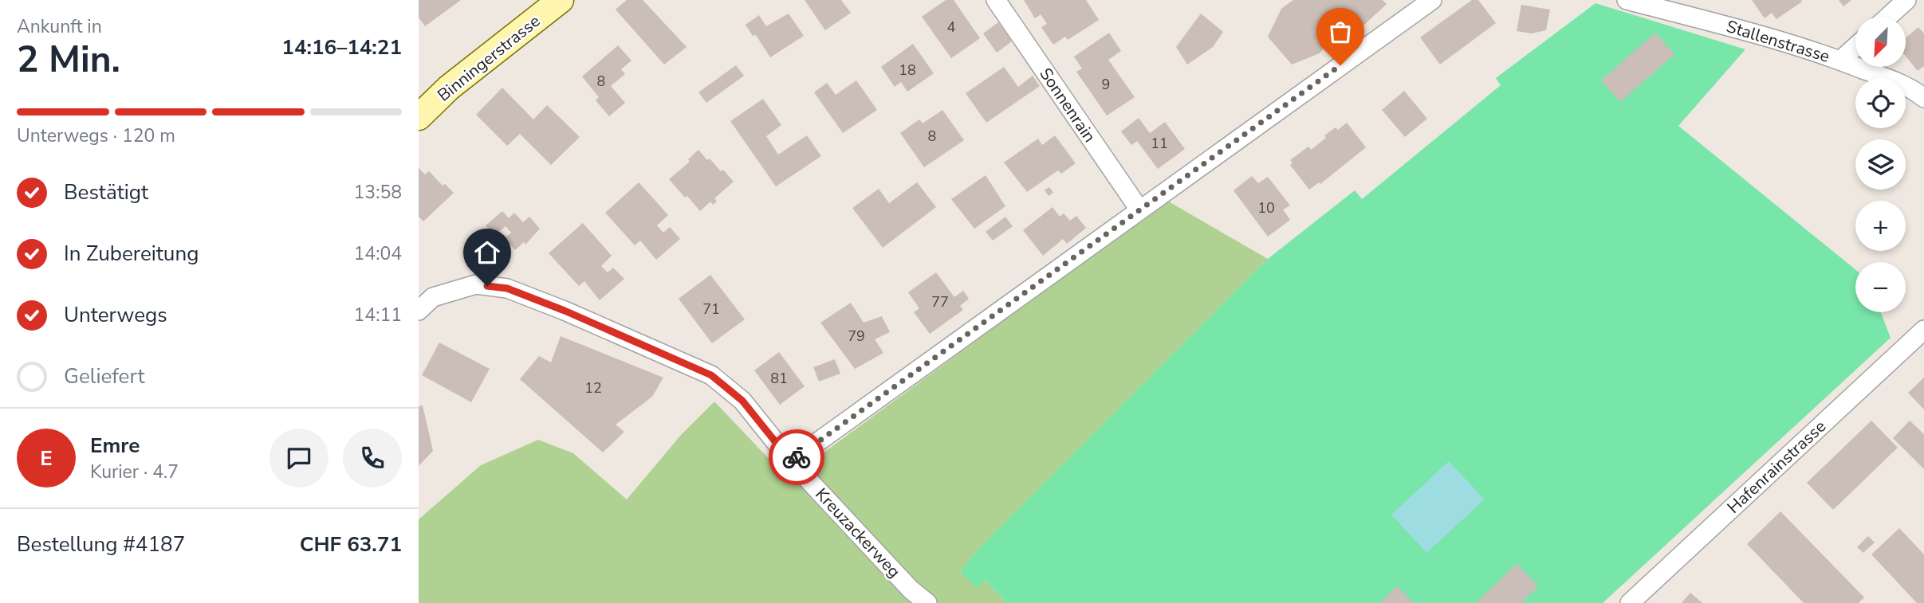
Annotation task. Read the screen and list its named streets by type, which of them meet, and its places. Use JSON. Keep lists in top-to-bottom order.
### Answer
{
  "streets": {
    "main road": ["Binningerstrasse"],
    "street": [
      "Stallenstrasse",
      "Sonnenrain",
      "Hafenrainstrasse",
      "Kreuzackerweg"
    ]
  },
  "house_numbers": [
    "4",
    "18",
    "8",
    "9",
    "8",
    "11",
    "10",
    "77",
    "71",
    "79",
    "81",
    "12"
  ],
  "north": "bottom left",
  "page": {
    "heading": ["2 Min.", "Ankunft in", "14:16–14:21"],
    "panel": [
      "Emre",
      "Kurier · 4.7",
      "Bestellung #4187",
      "CHF 63.71"
    ],
    "map_buttons": ["+", "−"],
    "bar": "Unterwegs · 120 m",
    "list": [
      ["Bestätigt", "13:58"],
      ["In Zubereitung", "14:04"],
      ["Unterwegs", "14:11"],
      "Geliefert"
    ],
    "round": "E"
  }
}
